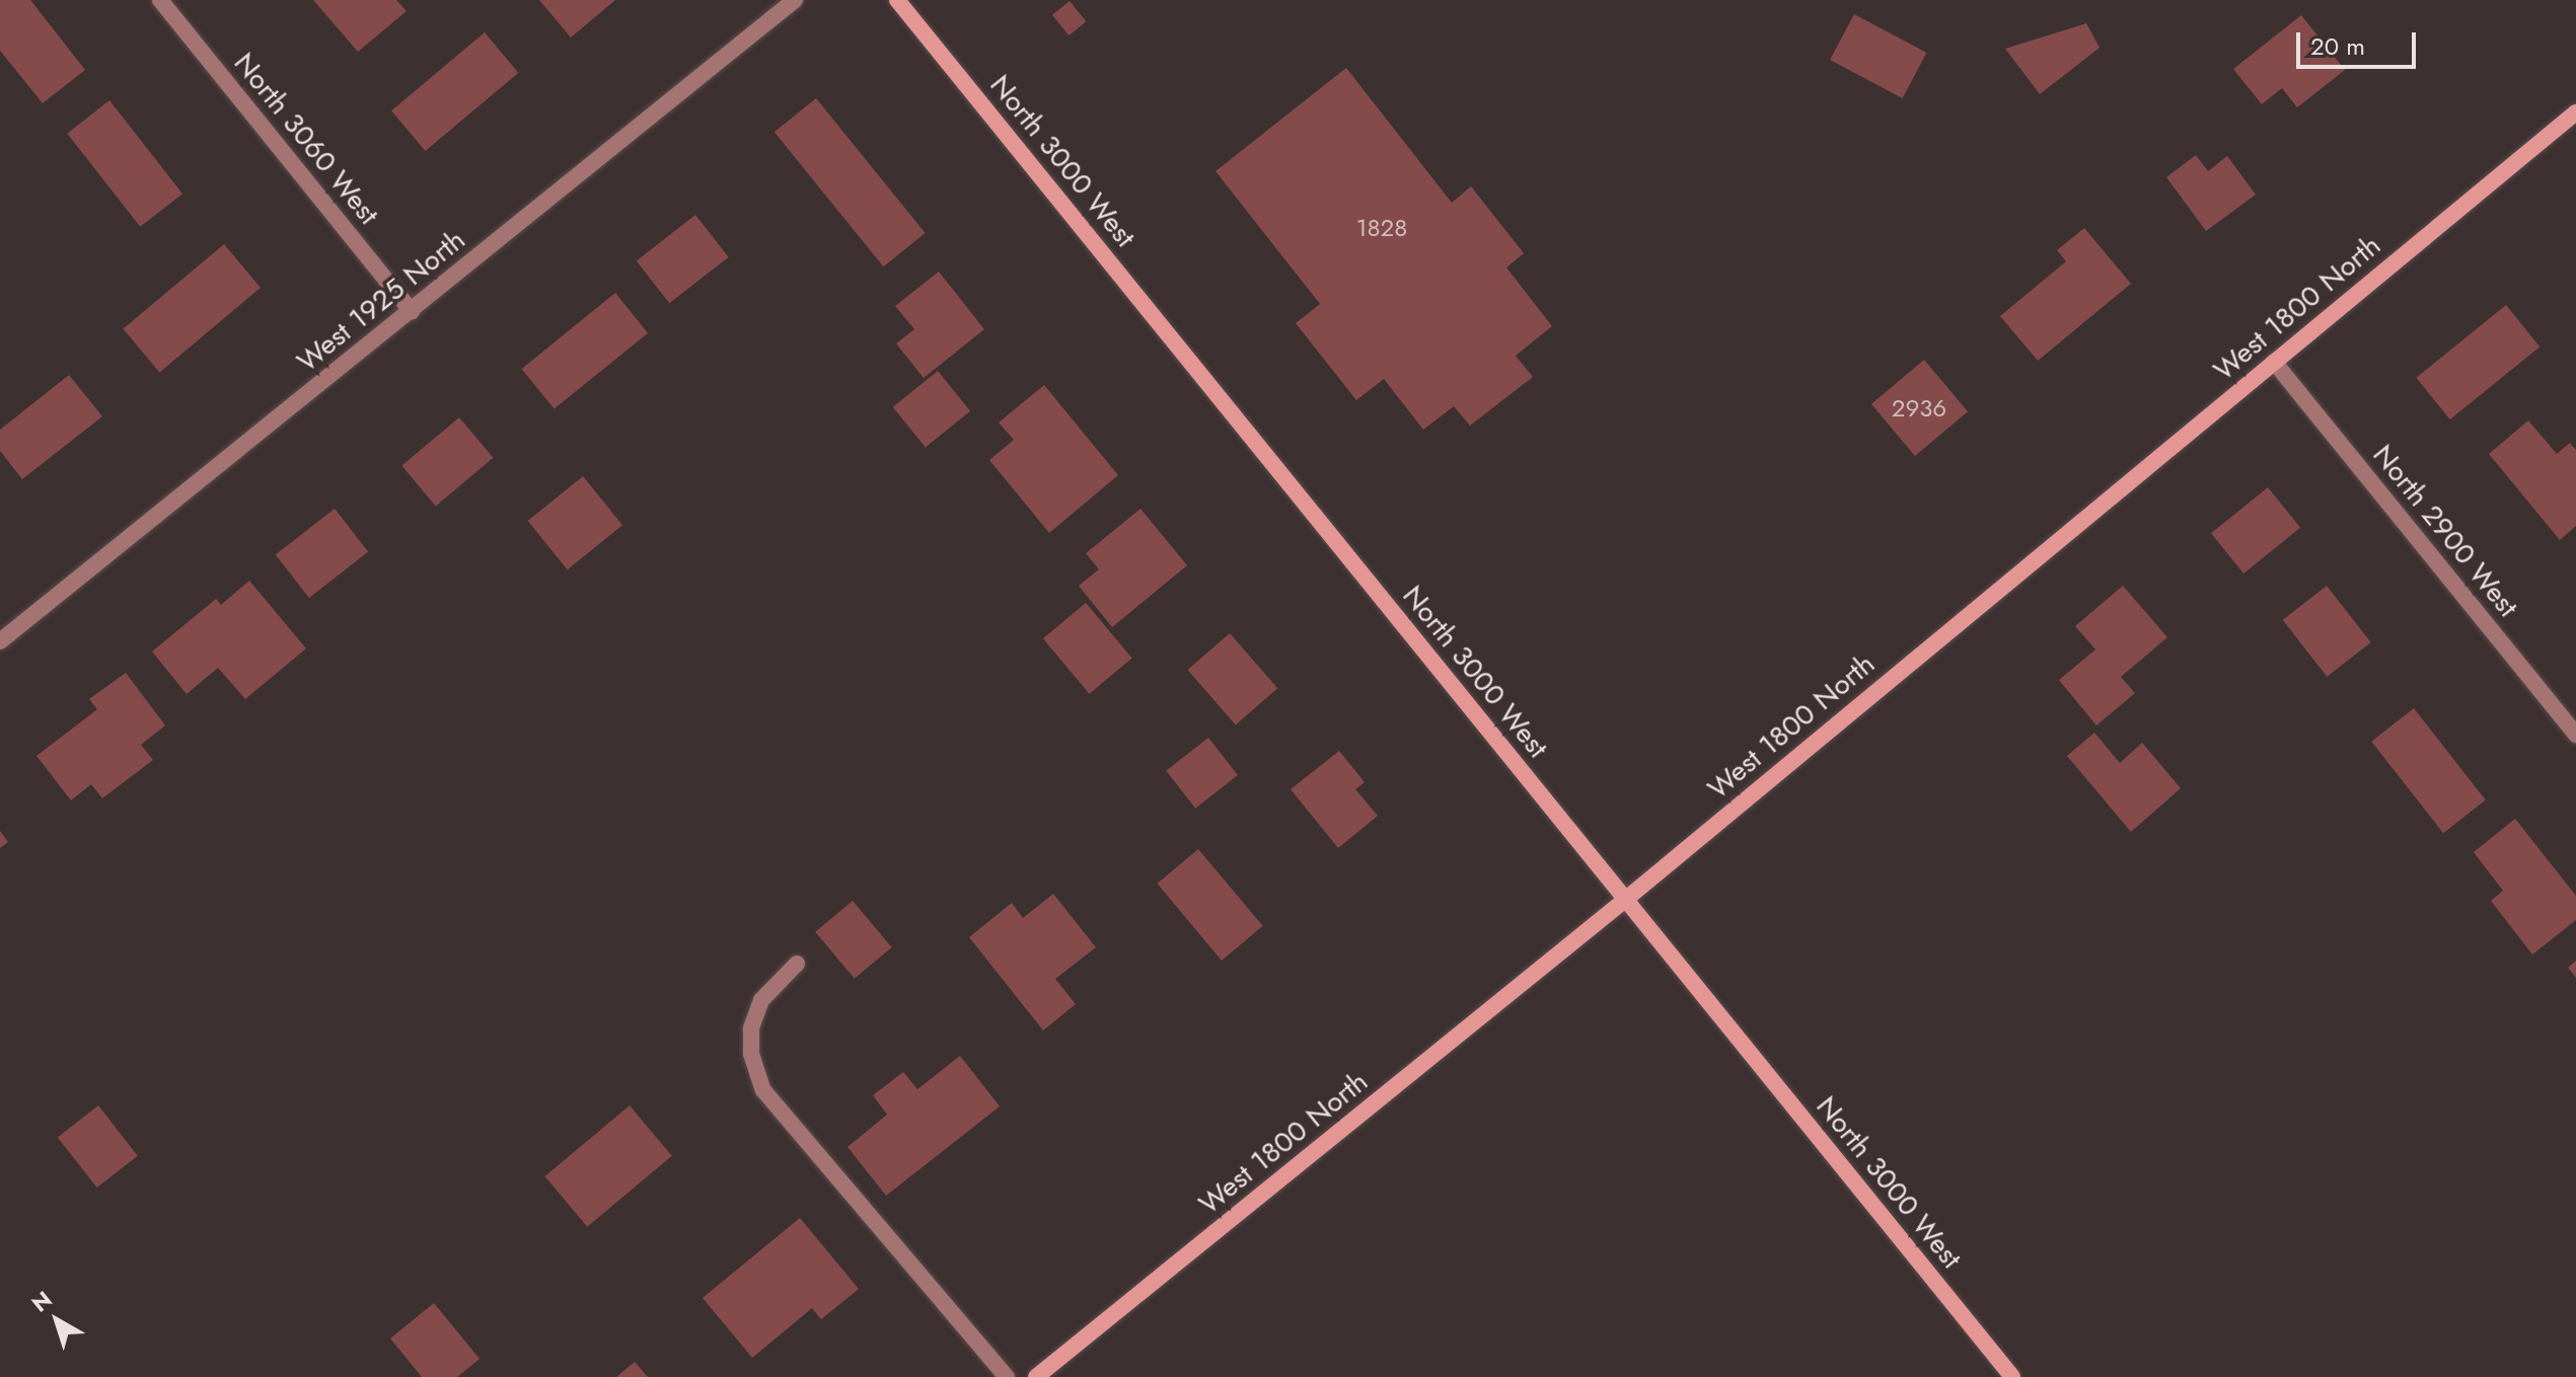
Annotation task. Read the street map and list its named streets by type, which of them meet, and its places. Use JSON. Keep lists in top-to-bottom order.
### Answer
{
  "streets": {
    "main road": ["North 3000 West", "West 1800 North"],
    "street": ["North 3060 West", "West 1925 North", "North 2900 West"]
  },
  "crossings": [
    ["North 3060 West", "West 1925 North"],
    ["North 3000 West", "West 1800 North"],
    ["West 1800 North", "North 2900 West"]
  ],
  "house_numbers": ["1828", "2936"],
  "scale_bar": "20 m",
  "north": "top left"
}
